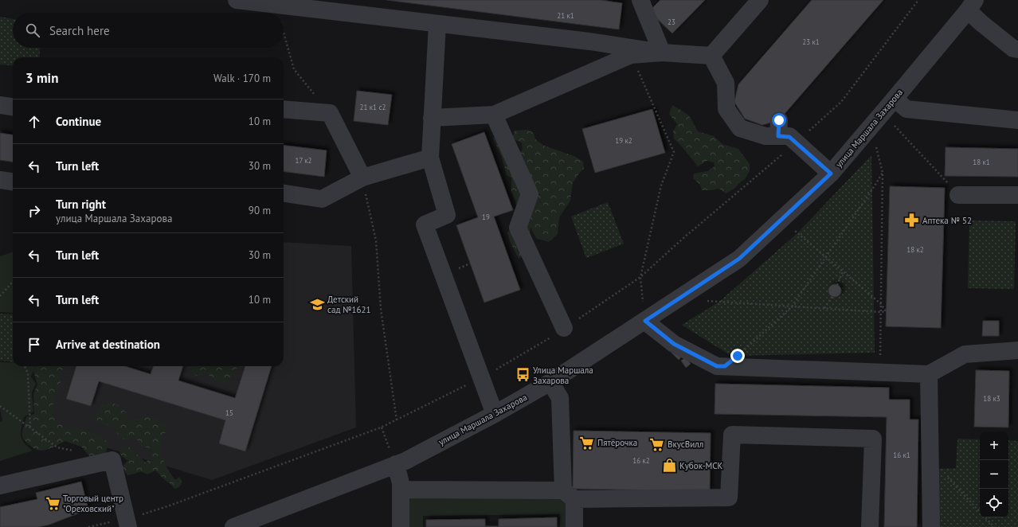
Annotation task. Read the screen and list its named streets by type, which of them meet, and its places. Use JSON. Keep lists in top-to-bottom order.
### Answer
{
  "streets": {
    "street": ["улица Маршала Захарова"]
  },
  "places": {
    "pharmacy": ["Аптека № 52"],
    "school or university": ["Детский сад №1621"],
    "bus stop": ["Улица Маршала Захарова"],
    "supermarket": ["Пятёрочка", "ВкусВилл", "Торговый центр \"Ореховский\""],
    "shop": ["Кубок-МСК"]
  },
  "house_numbers": [
    "21 к1",
    "23",
    "23 к1",
    "21 к1 с2",
    "19 к2",
    "17 к2",
    "18 к1",
    "19",
    "18 к2",
    "18 к3",
    "15",
    "16 к1",
    "16 к2"
  ],
  "page": {
    "search": "Search here",
    "heading": ["3 min", "Walk · 170 m"],
    "list": [
      ["Continue", "10 m"],
      ["Turn left", "30 m"],
      ["Turn right", "улица Маршала Захарова", "90 m"],
      ["Turn left", "30 m"],
      ["Turn left", "10 m"],
      "Arrive at destination"
    ],
    "map_buttons": ["+", "−"]
  }
}
